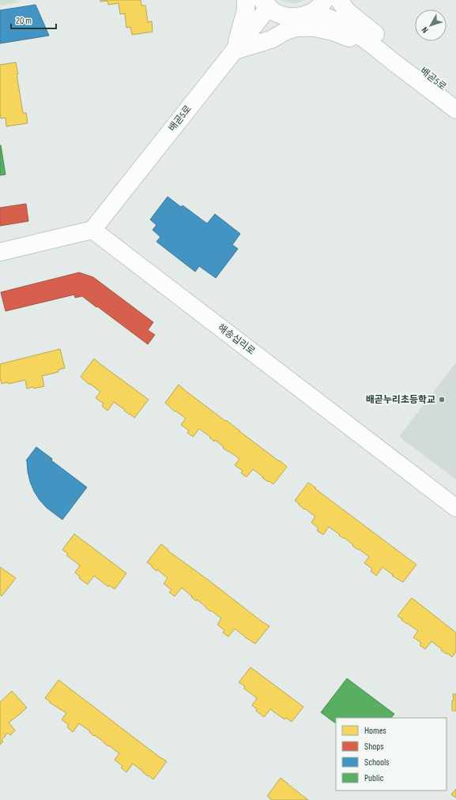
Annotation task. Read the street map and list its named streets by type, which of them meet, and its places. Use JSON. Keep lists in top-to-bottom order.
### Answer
{
  "streets": {
    "street": ["배곧5로", "해송십리로"]
  },
  "crossings": [
    ["배곧5로", "해송십리로"]
  ],
  "places": ["배곧누리초등학교"],
  "legend": [
    "Homes",
    "Shops",
    "Schools",
    "Public"
  ],
  "scale_bar": "20 m",
  "north": "bottom left"
}
